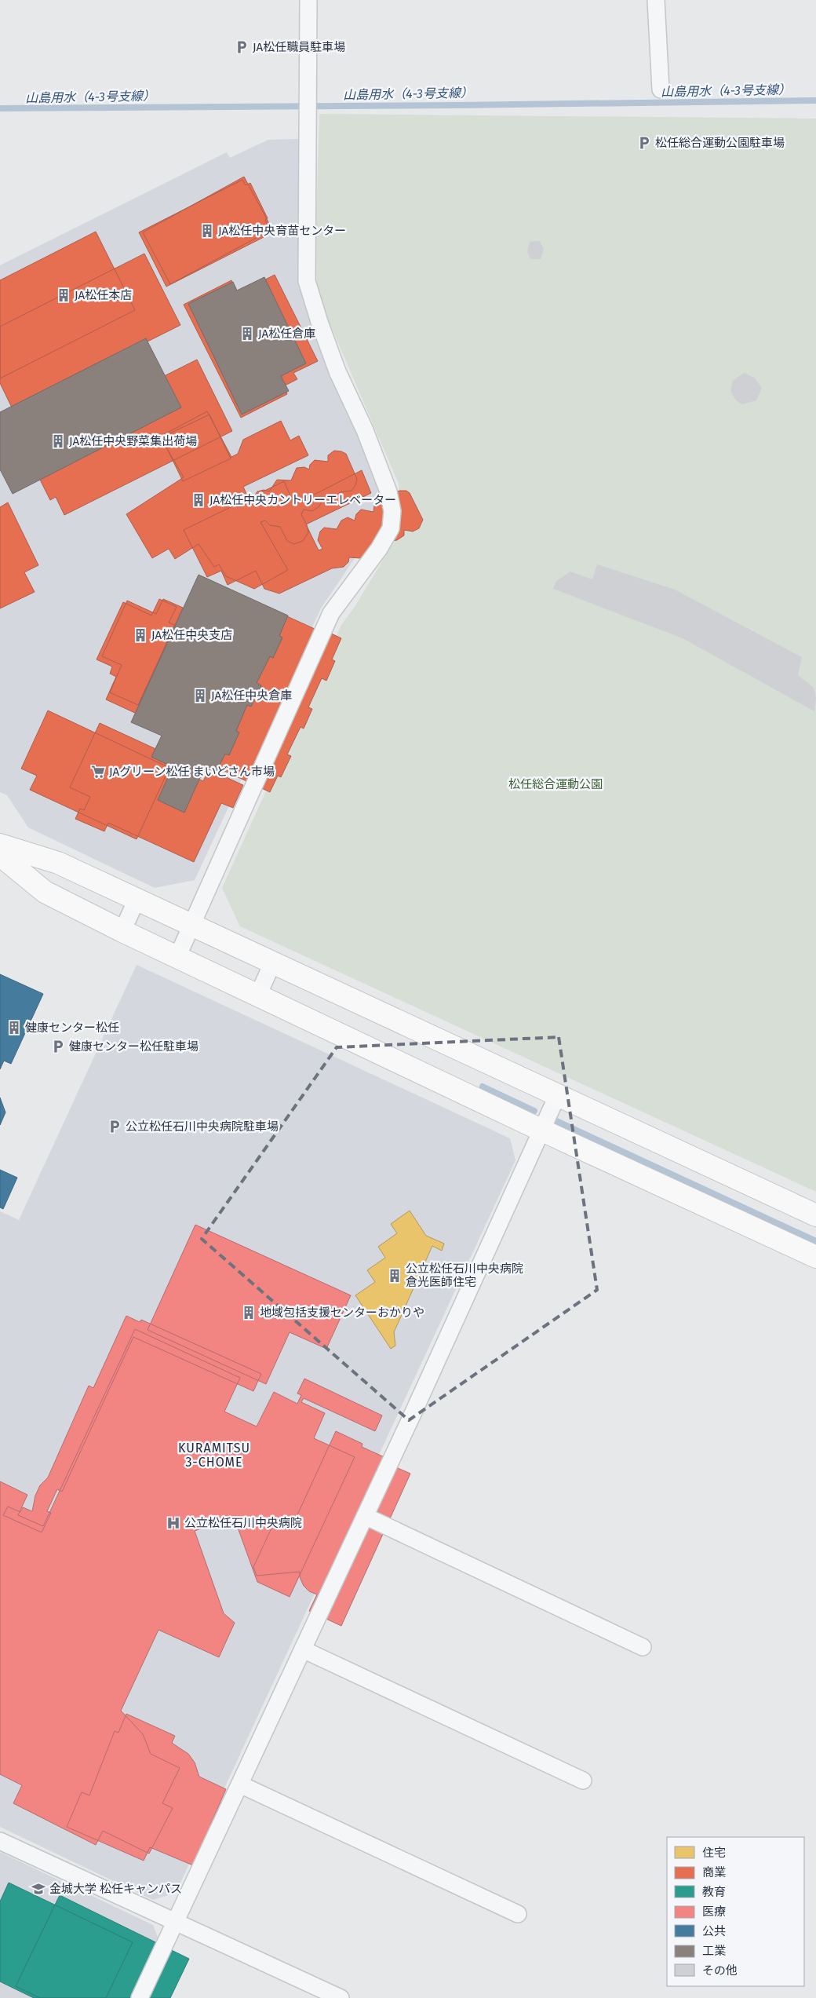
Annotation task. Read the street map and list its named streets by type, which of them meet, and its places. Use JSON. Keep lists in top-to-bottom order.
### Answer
{
  "districts": ["KURAMITSU 3-CHOME"],
  "water": ["山島用水（4-3号支線）"],
  "parks": ["松任総合運動公園"],
  "places": {
    "parking": [
      "JA松任職員駐車場",
      "松任総合運動公園駐車場",
      "健康センター松任駐車場",
      "公立松任石川中央病院駐車場"
    ],
    "building": [
      "JA松任中央育苗センター",
      "JA松任本店",
      "JA松任倉庫",
      "JA松任中央野菜集出荷場",
      "JA松任中央カントリーエレベーター",
      "JA松任中央支店",
      "JA松任中央倉庫",
      "健康センター松任",
      "公立松任石川中央病院 倉光医師住宅",
      "地域包括支援センターおかりや"
    ],
    "supermarket": ["JAグリーン松任 まいどさん市場"],
    "hospital": ["公立松任石川中央病院"],
    "school or university": ["金城大学 松任キャンパス"]
  },
  "legend": [
    "住宅",
    "商業",
    "教育",
    "医療",
    "公共",
    "工業",
    "その他"
  ]
}
